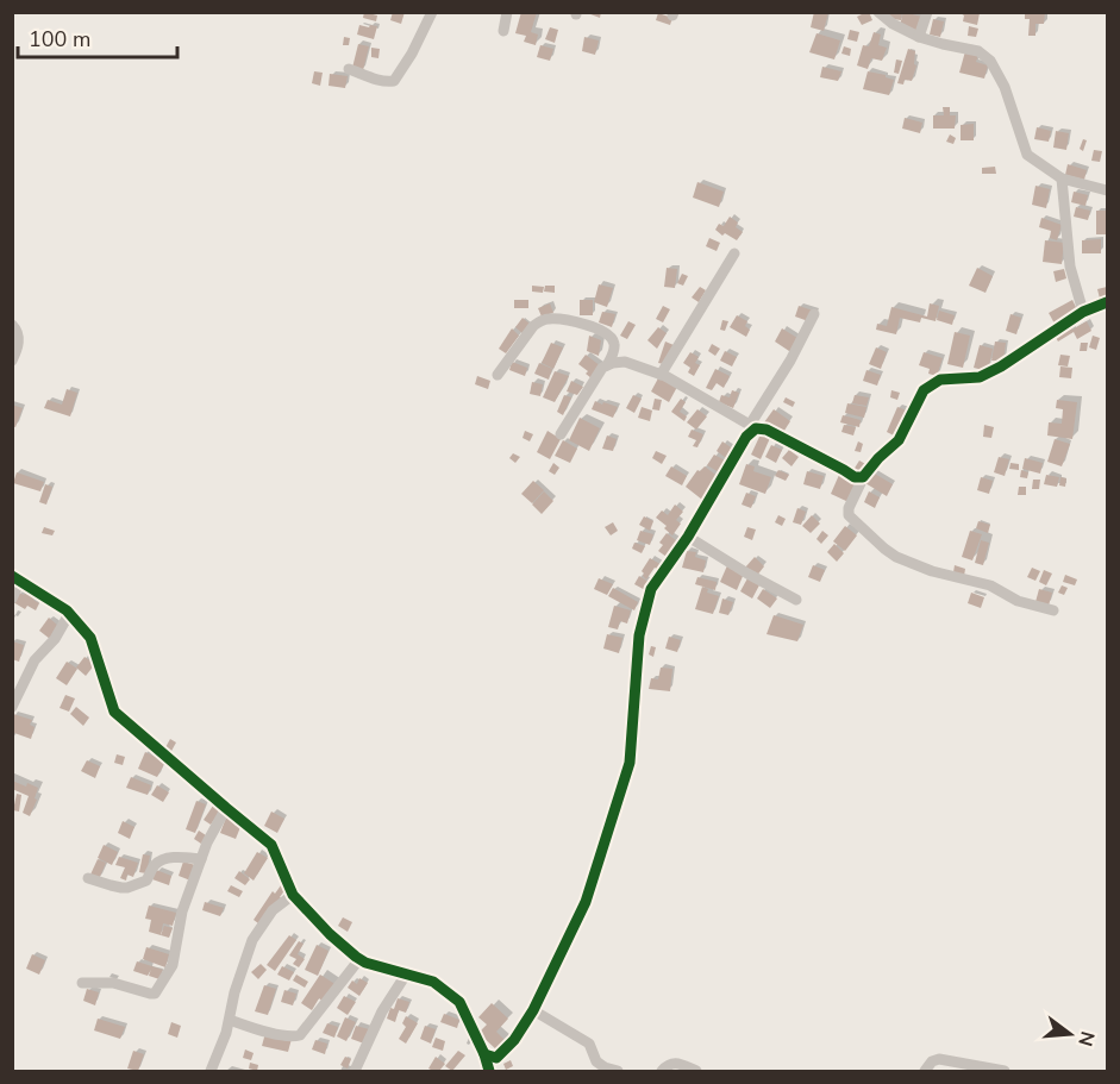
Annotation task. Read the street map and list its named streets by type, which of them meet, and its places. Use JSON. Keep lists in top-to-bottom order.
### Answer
{
  "scale_bar": "100 m",
  "north": "right"
}
